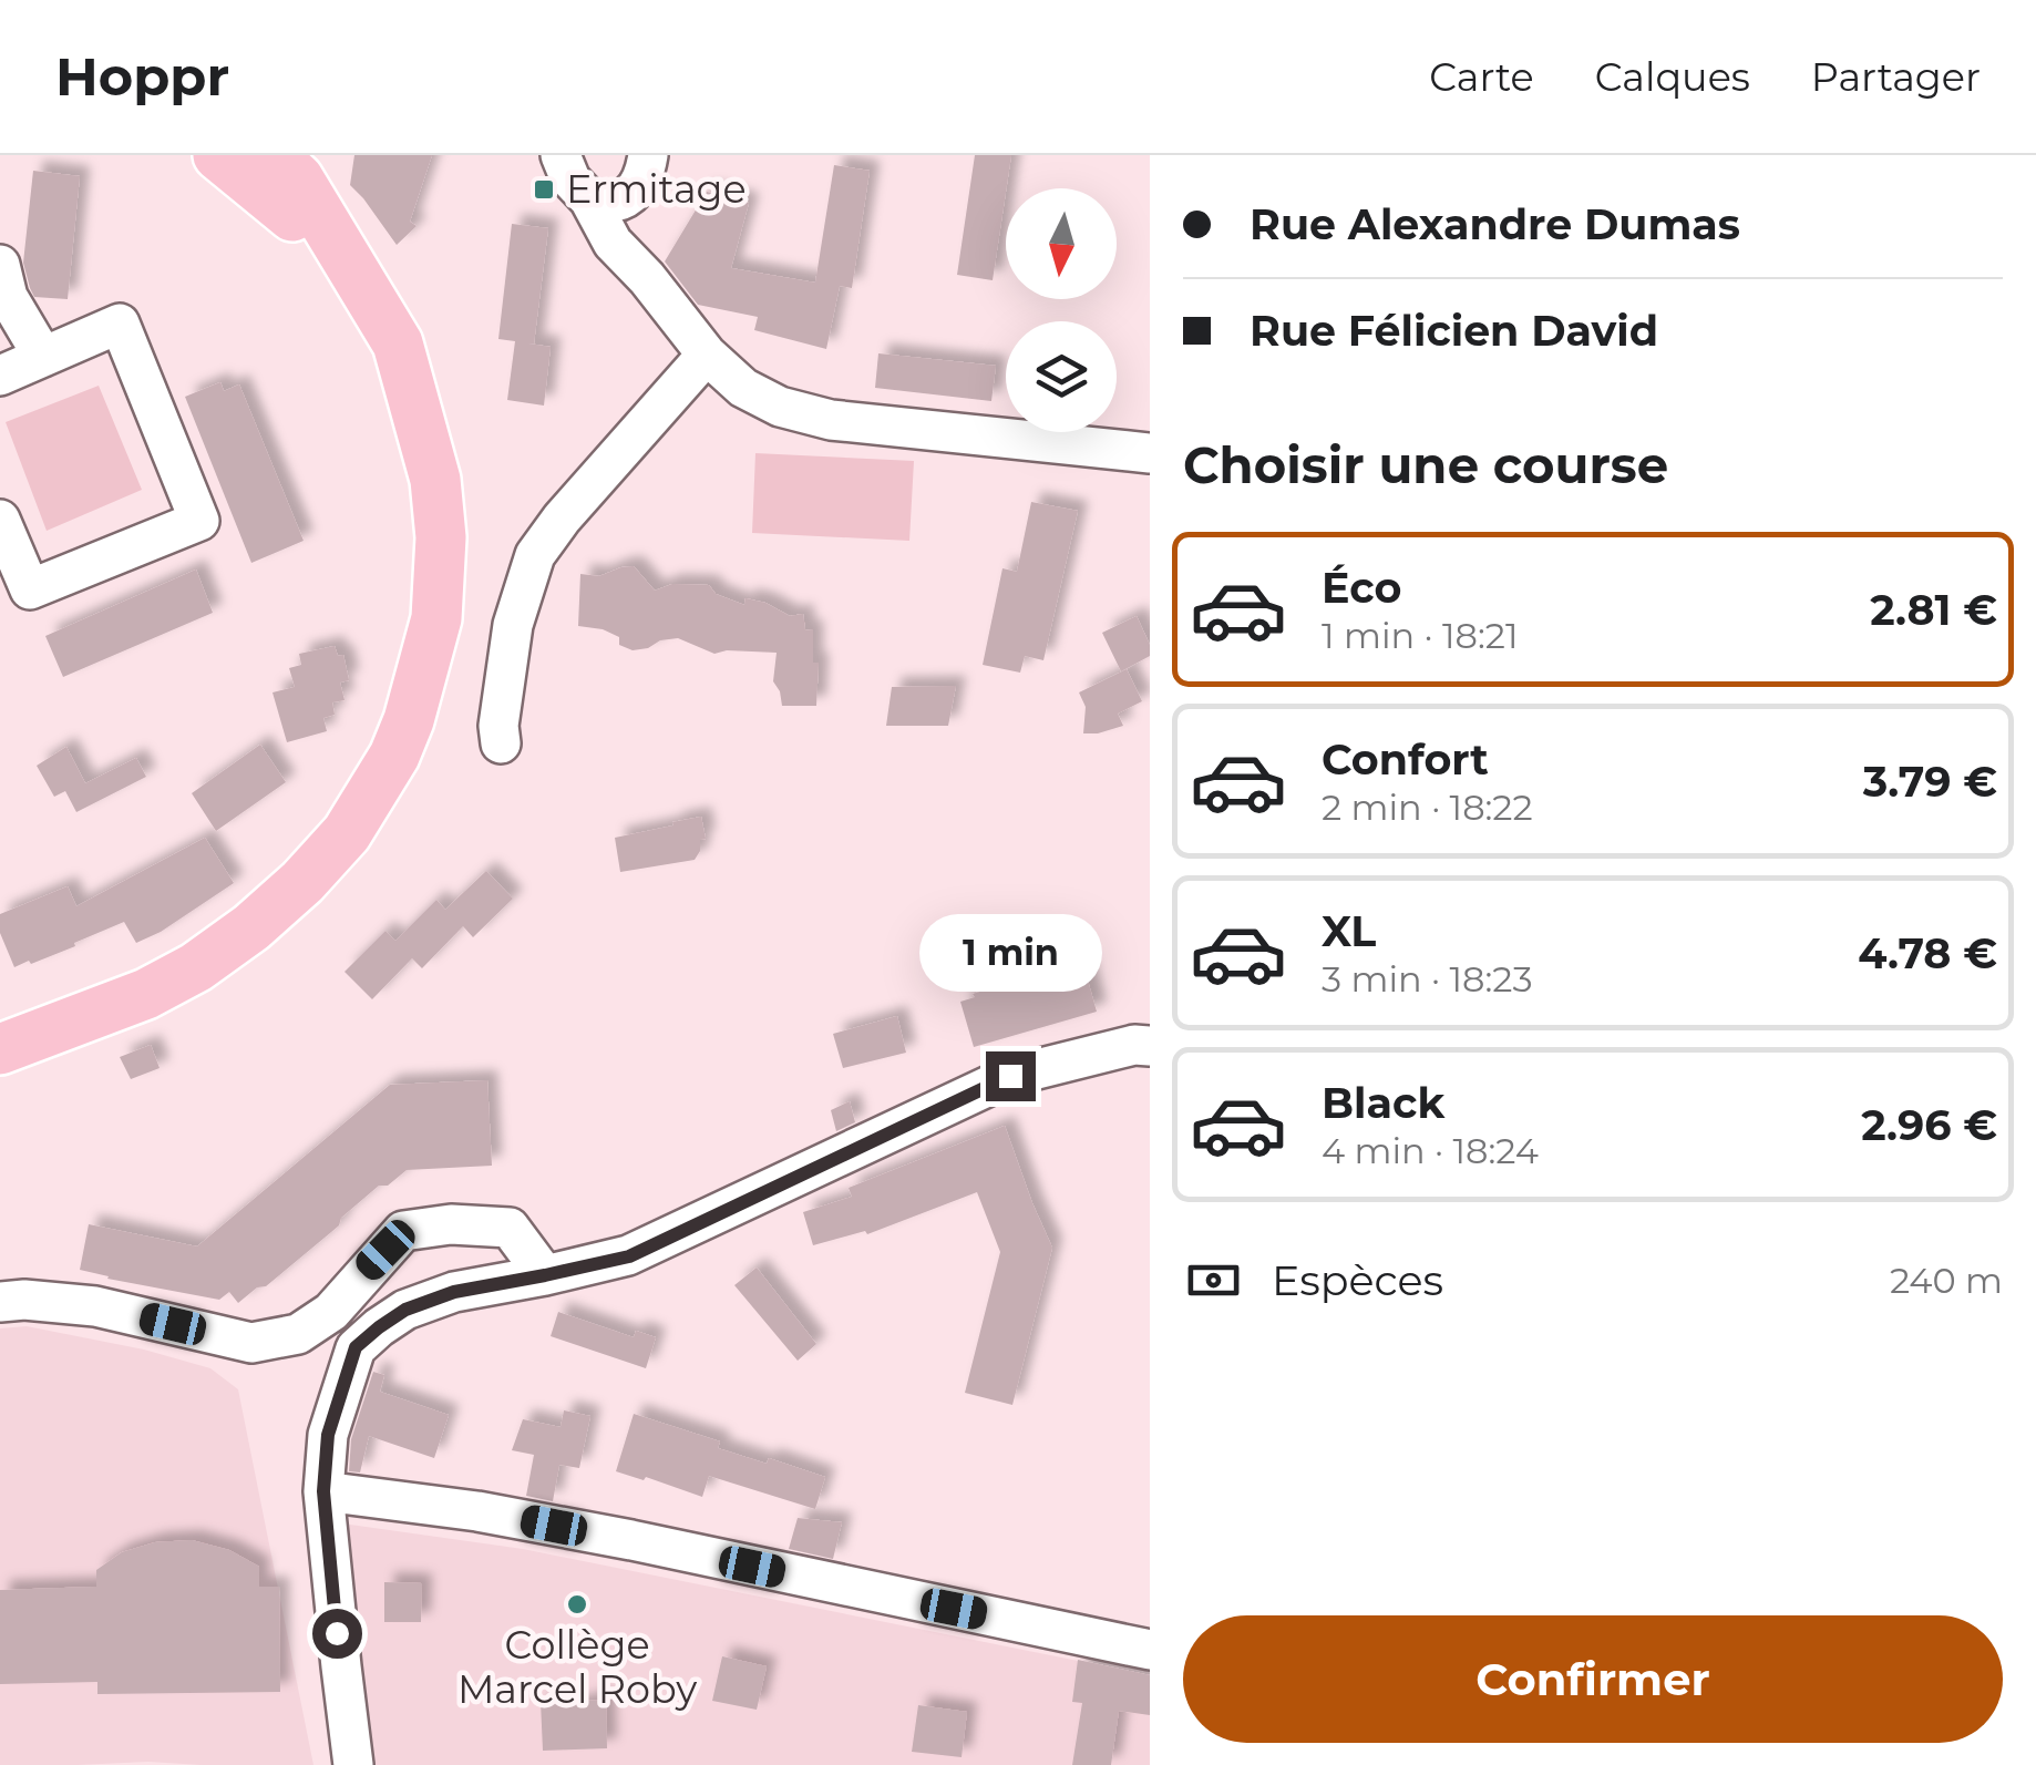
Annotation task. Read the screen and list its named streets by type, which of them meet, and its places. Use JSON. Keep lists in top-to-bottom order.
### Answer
{
  "places": {
    "transit": ["Ermitage"],
    "other": ["Collège Marcel Roby"]
  },
  "north": "bottom",
  "page": {
    "header": "Hoppr",
    "nav": ["Carte", "Calques", "Partager"],
    "banner": ["Rue Alexandre Dumas", "Rue Félicien David"],
    "heading": "Choisir une course",
    "list": [
      {
        "name": "Éco",
        "note": "1 min · 18:21",
        "value": "2.81 €"
      },
      {
        "name": "Confort",
        "note": "2 min · 18:22",
        "value": "3.79 €"
      },
      {
        "name": "XL",
        "note": "3 min · 18:23",
        "value": "4.78 €"
      },
      {
        "name": "Black",
        "note": "4 min · 18:24",
        "value": "2.96 €"
      }
    ],
    "bubble": "1 min",
    "pay": ["Espèces", "240 m"],
    "buttons": "Confirmer"
  }
}
